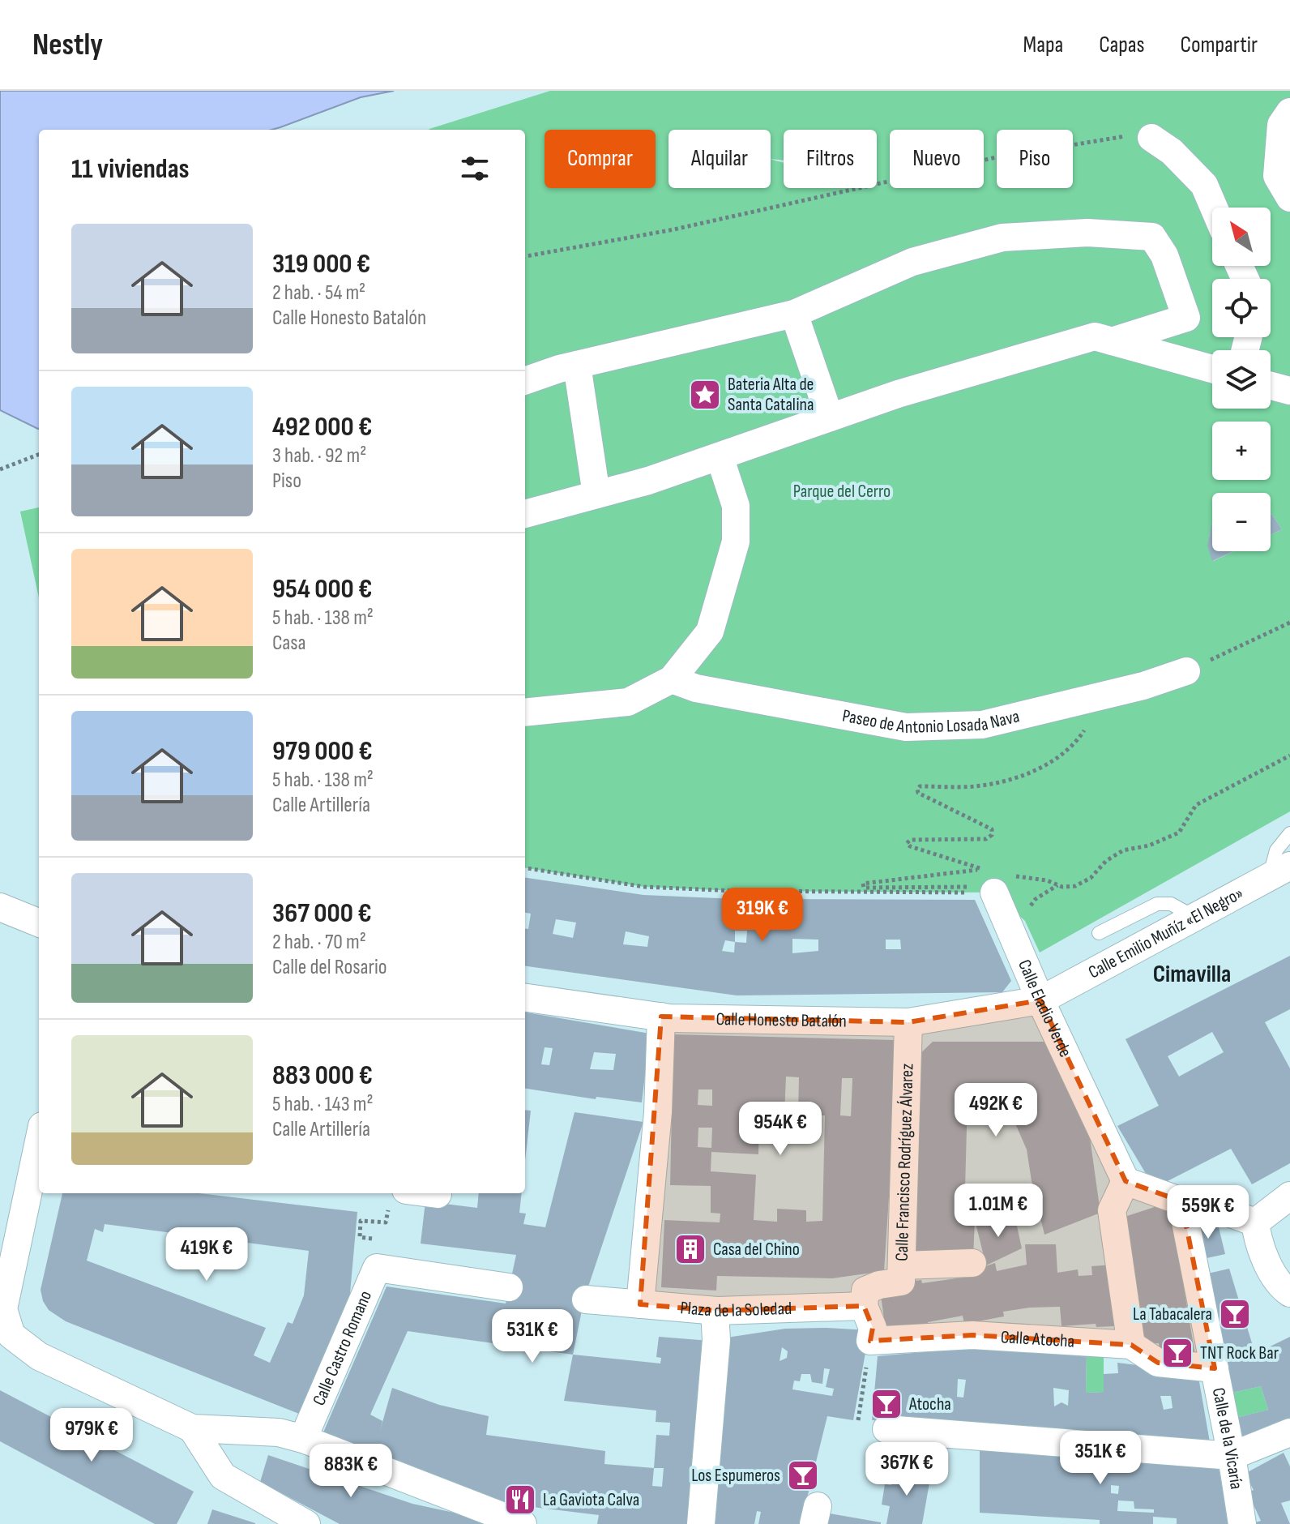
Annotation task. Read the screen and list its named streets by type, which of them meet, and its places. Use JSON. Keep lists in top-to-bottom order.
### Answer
{
  "streets": {
    "street": [
      "Paseo de Antonio Losada Nava",
      "Calle Emilio Muñíz «El Negro»",
      "Calle Eladio Verde",
      "Calle Honesto Batalón",
      "Calle Francisco Rodríguez Álvarez",
      "Plaza de la Soledad",
      "Calle Atocha",
      "Calle Castro Romano",
      "Calle de la Vicaría"
    ]
  },
  "crossings": [
    ["Calle Emilio Muñíz «El Negro»", "Calle Eladio Verde"],
    ["Calle Emilio Muñíz «El Negro»", "Calle Honesto Batalón"],
    ["Calle Eladio Verde", "Calle Honesto Batalón"],
    ["Calle Honesto Batalón", "Calle Francisco Rodríguez Álvarez"],
    ["Calle Francisco Rodríguez Álvarez", "Plaza de la Soledad"],
    ["Calle Francisco Rodríguez Álvarez", "Calle Atocha"],
    ["Plaza de la Soledad", "Calle Atocha"],
    ["Calle Atocha", "Calle de la Vicaría"]
  ],
  "districts": ["Cimavilla"],
  "parks": ["Parque del Cerro"],
  "places": {
    "place": ["Bateria Alta de Santa Catalina"],
    "building": ["Casa del Chino"],
    "bar": [
      "La Tabacalera",
      "TNT Rock Bar",
      "Atocha",
      "Los Espumeros"
    ],
    "restaurant": ["La Gaviota Calva"]
  },
  "north": "top left",
  "page": {
    "header": "Nestly",
    "nav": ["Mapa", "Capas", "Compartir"],
    "chip": [
      "Comprar",
      "Alquilar",
      "Filtros",
      "Nuevo",
      "Piso"
    ],
    "heading": "11 viviendas",
    "map_buttons": ["+", "−"],
    "list": [
      {
        "name": "319 000 €",
        "note": "2 hab. · 54 m² · Calle Honesto Batalón"
      },
      {
        "name": "492 000 €",
        "note": "3 hab. · 92 m² · Piso"
      },
      {
        "name": "954 000 €",
        "note": "5 hab. · 138 m² · Casa"
      },
      {
        "name": "979 000 €",
        "note": "5 hab. · 138 m² · Calle Artillería"
      },
      {
        "name": "367 000 €",
        "note": "2 hab. · 70 m² · Calle del Rosario"
      },
      {
        "name": "883 000 €",
        "note": "5 hab. · 143 m² · Calle Artillería"
      }
    ],
    "price": [
      "319K €",
      "492K €",
      "954K €",
      "1.01M €",
      "559K €",
      "419K €",
      "531K €",
      "979K €",
      "351K €",
      "367K €",
      "883K €"
    ]
  }
}
